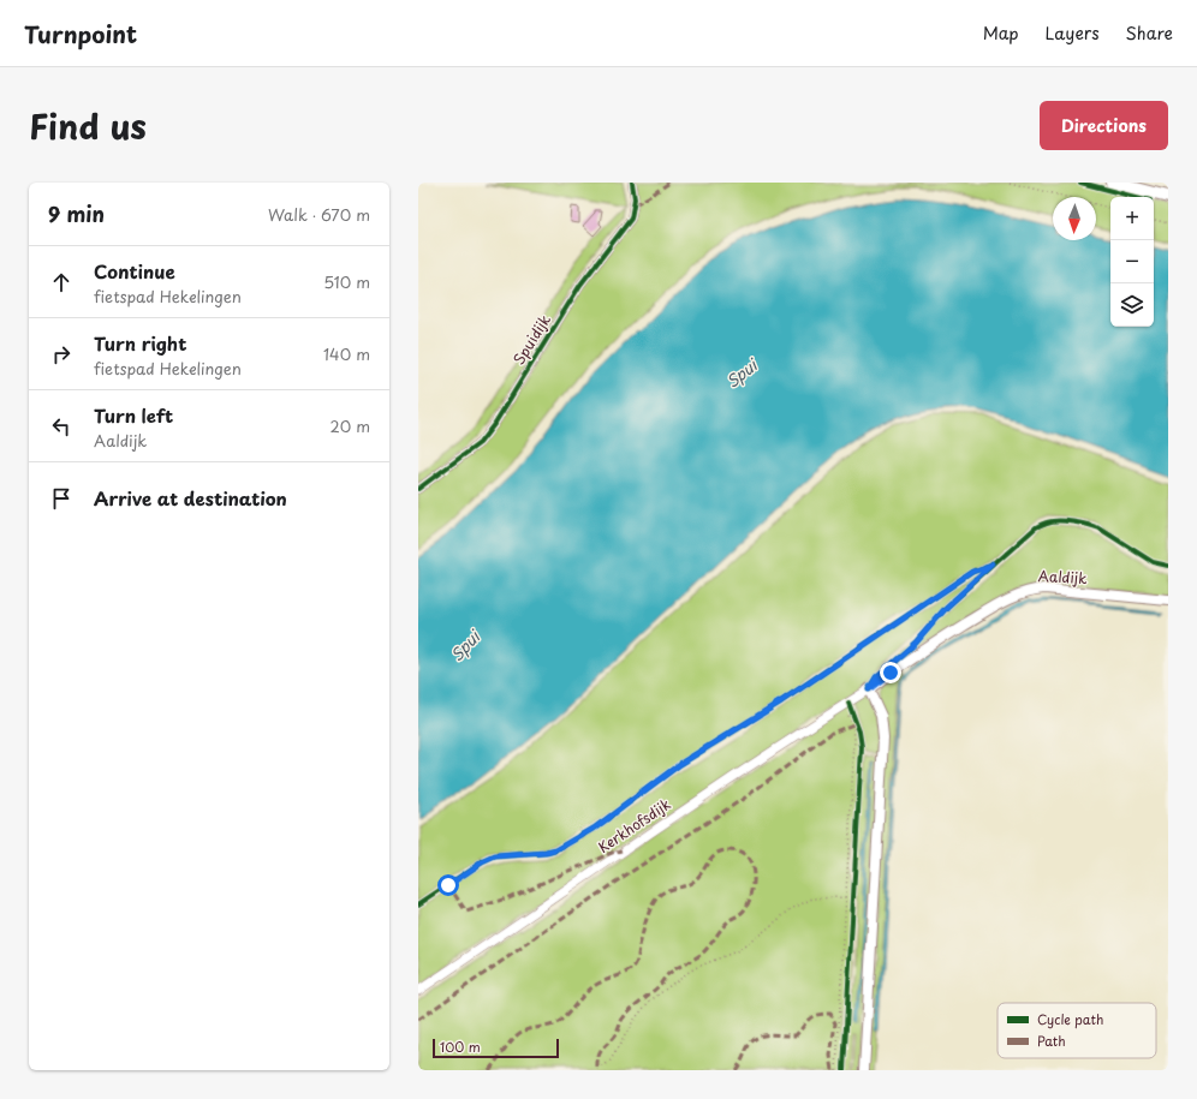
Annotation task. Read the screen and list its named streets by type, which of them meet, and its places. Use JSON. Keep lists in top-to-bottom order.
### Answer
{
  "streets": {
    "street": ["Spuidijk", "Aaldijk", "Kerkhofsdijk"]
  },
  "crossings": [
    ["Aaldijk", "Kerkhofsdijk"]
  ],
  "water": ["Spui"],
  "legend": ["Cycle path", "Path"],
  "scale_bar": "100 m",
  "north": "bottom",
  "page": {
    "header": "Turnpoint",
    "nav": ["Map", "Layers", "Share"],
    "title": "Find us",
    "buttons": "Directions",
    "heading": ["9 min", "Walk · 670 m"],
    "map_buttons": ["+", "−"],
    "list": [
      ["Continue", "fietspad Hekelingen", "510 m"],
      ["Turn right", "fietspad Hekelingen", "140 m"],
      ["Turn left", "Aaldijk", "20 m"],
      "Arrive at destination"
    ],
    "scale": "100 m"
  }
}
